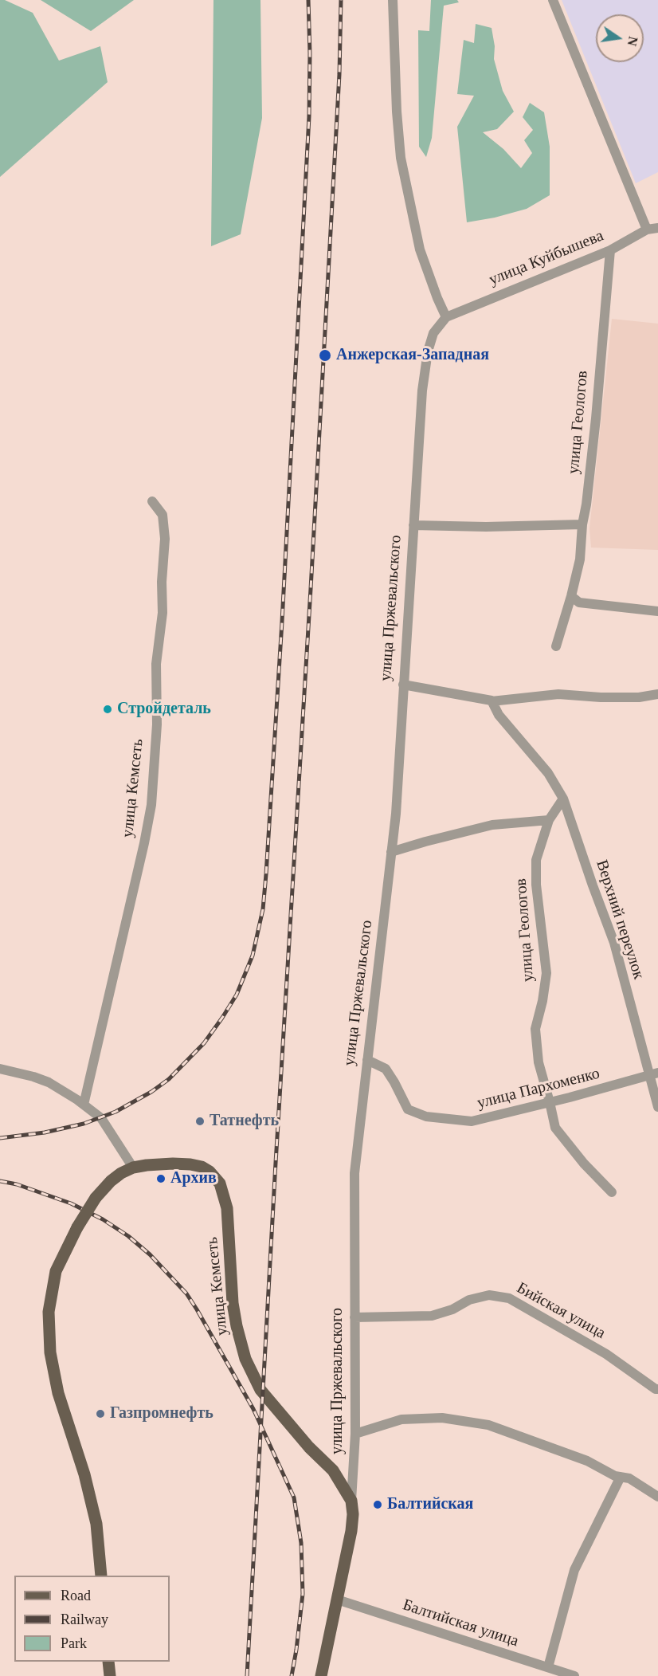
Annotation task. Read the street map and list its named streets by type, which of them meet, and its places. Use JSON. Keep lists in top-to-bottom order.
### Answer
{
  "streets": {
    "main road": ["улица Пржевальского", "улица Кемсеть"],
    "street": [
      "улица Куйбышева",
      "улица Геологов",
      "Верхний переулок",
      "улица Пархоменко",
      "Бийская улица",
      "Балтийская улица"
    ]
  },
  "crossings": [
    ["улица Куйбышева", "улица Геологов"],
    ["улица Куйбышева", "улица Пржевальского"],
    ["улица Геологов", "Верхний переулок"],
    ["улица Геологов", "улица Пархоменко"],
    ["улица Пржевальского", "улица Кемсеть"],
    ["улица Пржевальского", "улица Пархоменко"],
    ["улица Пржевальского", "Бийская улица"],
    ["улица Пржевальского", "Балтийская улица"],
    ["Верхний переулок", "улица Пархоменко"]
  ],
  "places": [
    "Анжерская-Западная",
    "Стройдеталь",
    "Татнефть",
    "Архив",
    "Газпромнефть",
    "Балтийская"
  ],
  "legend": ["Road", "Railway", "Park"],
  "north": "right"
}
